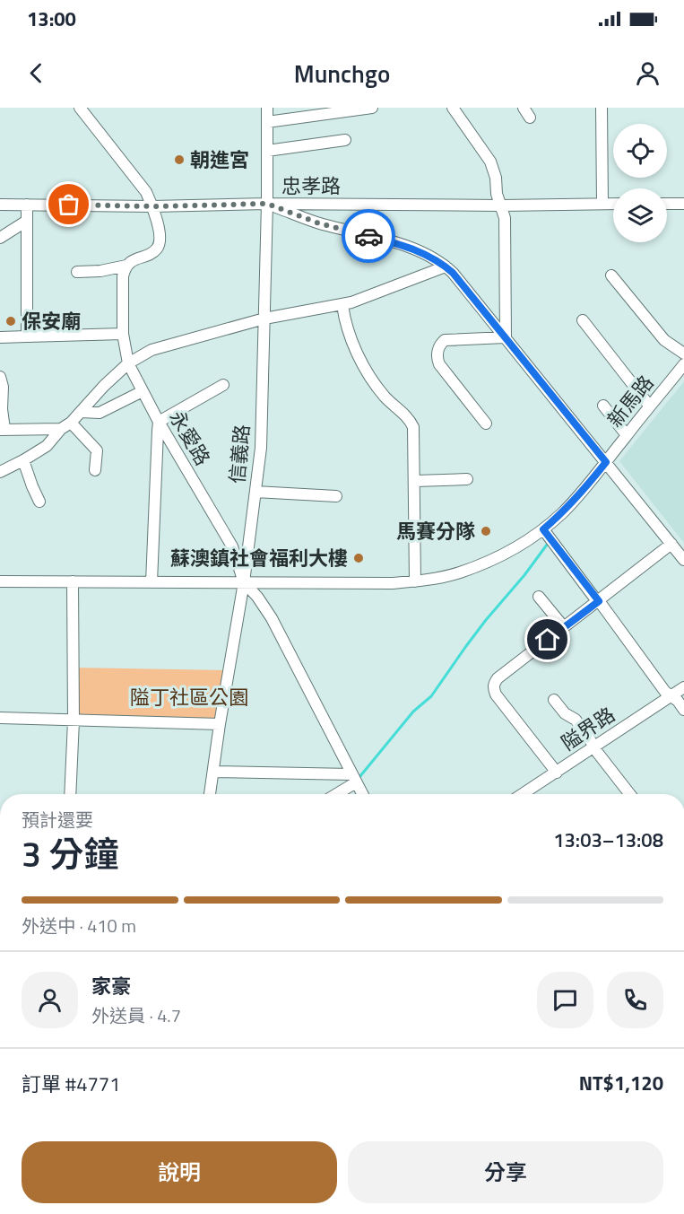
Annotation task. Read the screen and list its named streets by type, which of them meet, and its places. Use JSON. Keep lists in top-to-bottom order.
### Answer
{
  "streets": {
    "street": [
      "忠孝路",
      "新馬路",
      "永愛路",
      "信義路",
      "隘界路"
    ]
  },
  "crossings": [
    ["忠孝路", "信義路"],
    ["新馬路", "永愛路"],
    ["新馬路", "信義路"],
    ["永愛路", "信義路"]
  ],
  "parks": ["隘丁社區公園"],
  "places": [
    "朝進宮",
    "保安廟",
    "馬賽分隊",
    "蘇澳鎮社會福利大樓"
  ],
  "page": {
    "status": "13:00",
    "header": "Munchgo",
    "heading": ["3 分鐘", "預計還要", "13:03–13:08"],
    "panel": [
      "家豪",
      "外送員 · 4.7",
      "訂單 #4771",
      "NT$1,120"
    ],
    "bar": "外送中 · 410 m",
    "buttons": ["說明", "分享"]
  }
}
